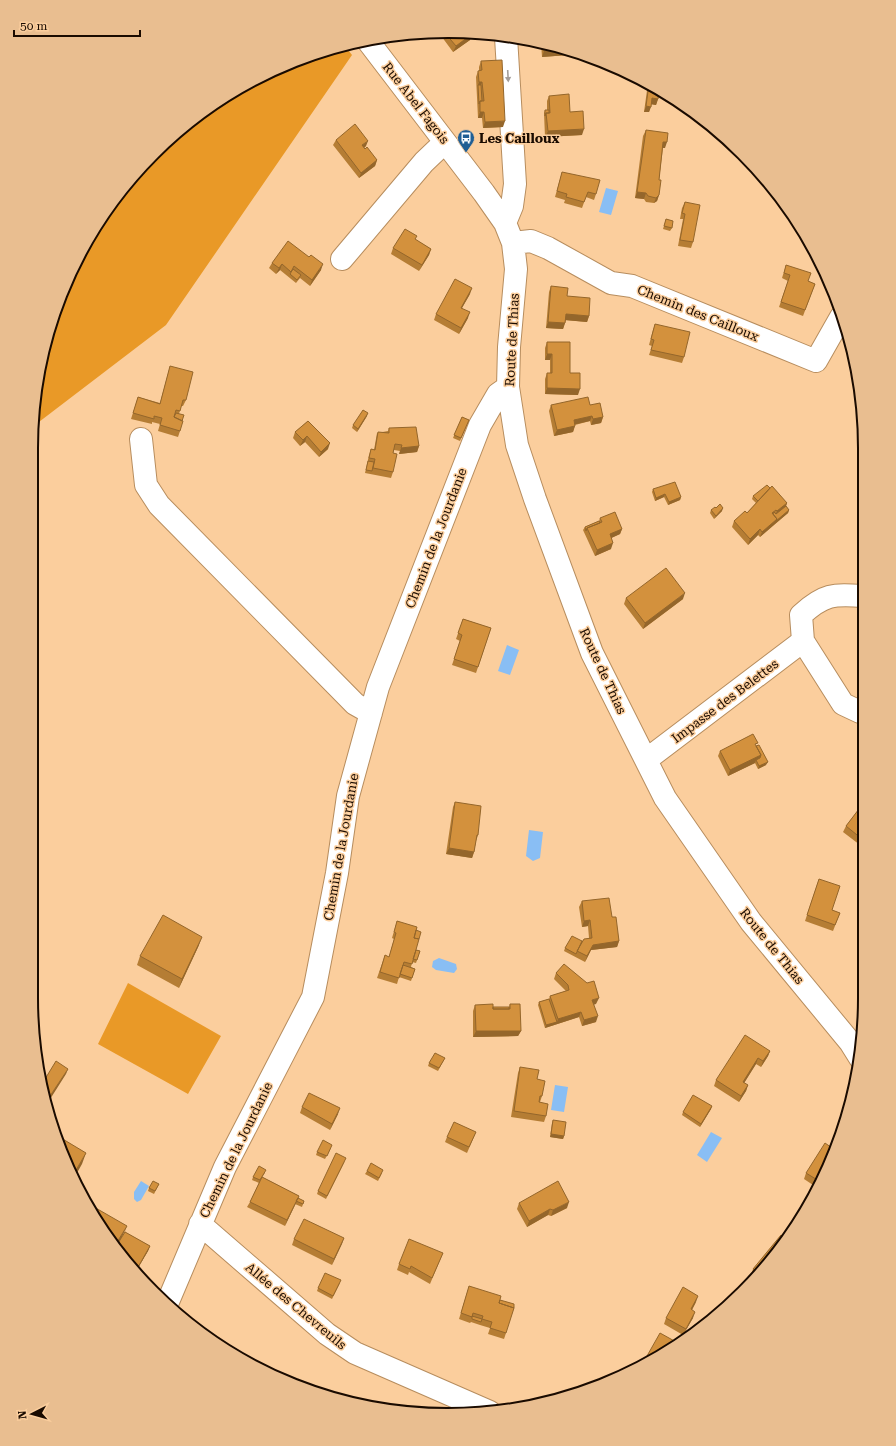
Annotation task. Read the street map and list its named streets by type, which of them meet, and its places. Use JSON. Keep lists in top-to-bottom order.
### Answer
{
  "streets": {
    "street": [
      "Rue Abel Fagois",
      "Chemin des Cailloux",
      "Route de Thias",
      "Chemin de la Jourdanie",
      "Impasse des Belettes",
      "Allée des Chevreuils"
    ]
  },
  "crossings": [
    ["Rue Abel Fagois", "Chemin des Cailloux"],
    ["Rue Abel Fagois", "Route de Thias"],
    ["Chemin des Cailloux", "Route de Thias"],
    ["Route de Thias", "Chemin de la Jourdanie"],
    ["Route de Thias", "Impasse des Belettes"],
    ["Chemin de la Jourdanie", "Allée des Chevreuils"]
  ],
  "places": {
    "bus stop": ["Les Cailloux"]
  },
  "scale_bar": "50 m",
  "north": "left"
}
